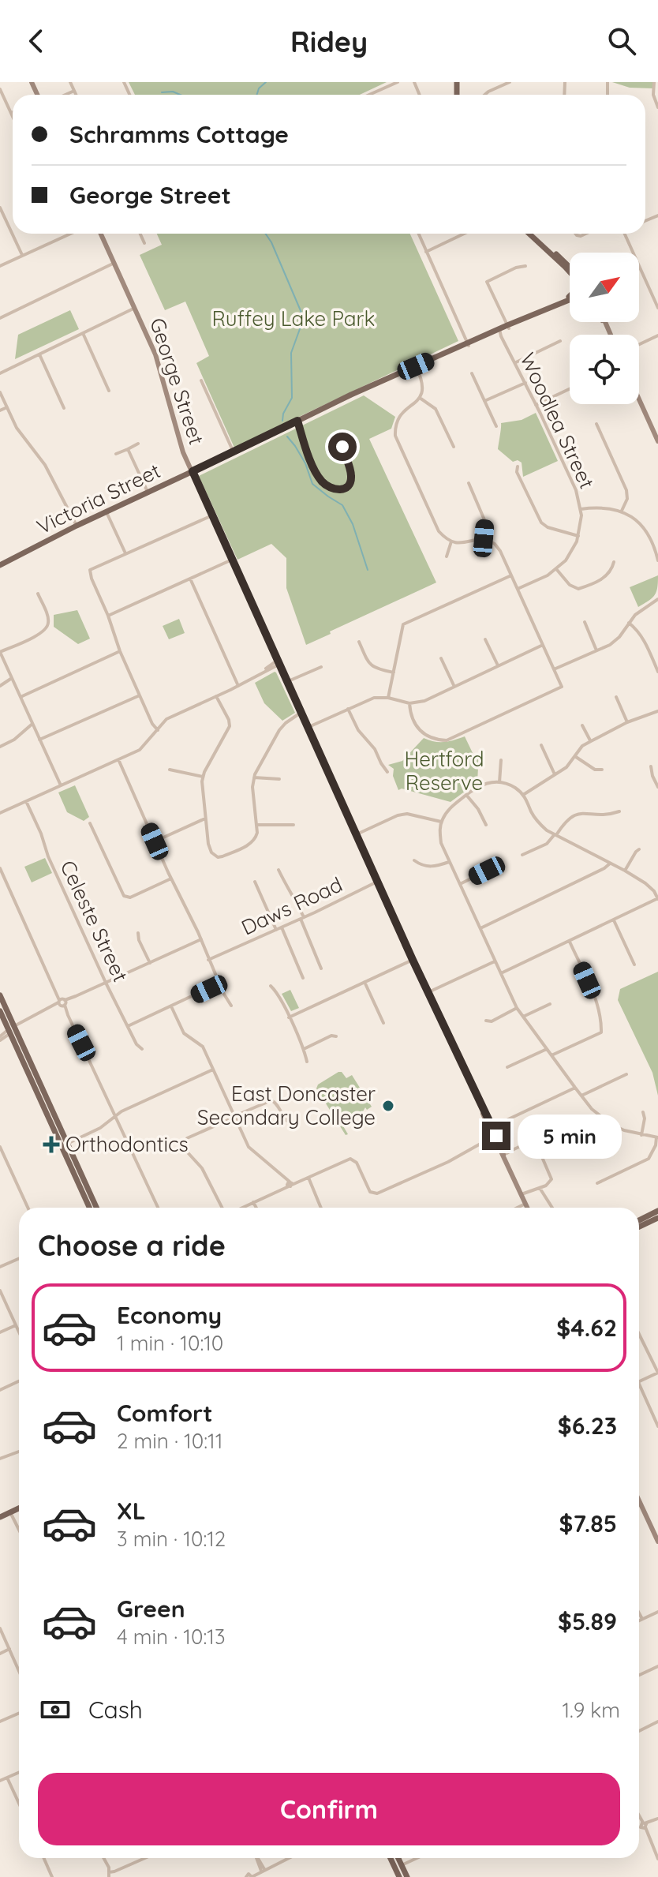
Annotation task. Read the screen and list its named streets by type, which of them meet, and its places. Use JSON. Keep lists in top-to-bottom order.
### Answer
{
  "streets": {
    "main road": ["George Street", "Victoria Street"],
    "street": ["Woodlea Street", "Daws Road", "Celeste Street"]
  },
  "crossings": [
    ["George Street", "Victoria Street"],
    ["George Street", "Daws Road"],
    ["Woodlea Street", "Victoria Street"]
  ],
  "parks": ["Ruffey Lake Park", "Hertford Reserve"],
  "places": {
    "other": ["East Doncaster Secondary College"],
    "health": ["Orthodontics"]
  },
  "north": "top right",
  "page": {
    "header": "Ridey",
    "banner": ["Schramms Cottage", "George Street"],
    "bubble": "5 min",
    "heading": "Choose a ride",
    "list": [
      {
        "name": "Economy",
        "note": "1 min · 10:10",
        "value": "$4.62"
      },
      {
        "name": "Comfort",
        "note": "2 min · 10:11",
        "value": "$6.23"
      },
      {
        "name": "XL",
        "note": "3 min · 10:12",
        "value": "$7.85"
      },
      {
        "name": "Green",
        "note": "4 min · 10:13",
        "value": "$5.89"
      }
    ],
    "pay": ["Cash", "1.9 km"],
    "buttons": "Confirm"
  }
}
